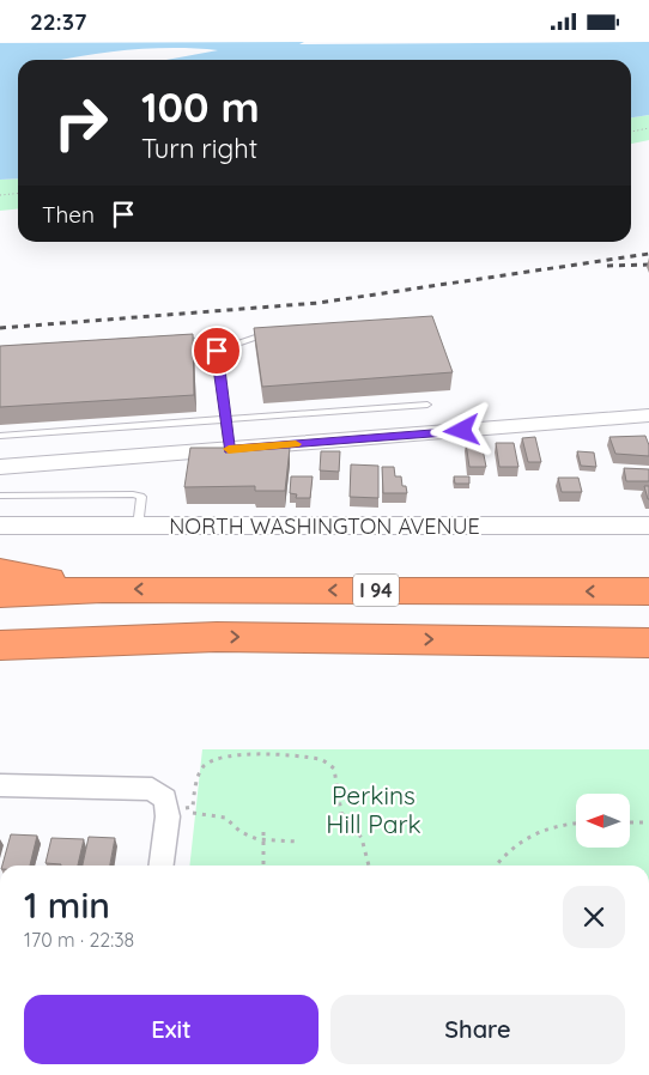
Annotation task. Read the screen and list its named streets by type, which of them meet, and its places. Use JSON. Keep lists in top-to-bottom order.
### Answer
{
  "streets": {
    "highway": ["I 94"],
    "street": ["NORTH WASHINGTON AVENUE"]
  },
  "parks": ["Perkins Hill Park"],
  "north": "left",
  "page": {
    "status": "22:37",
    "turn": ["100 m", "Turn right"],
    "then": "Then",
    "heading": ["1 min", "170 m · 22:38"],
    "buttons": ["Exit", "Share"]
  }
}
